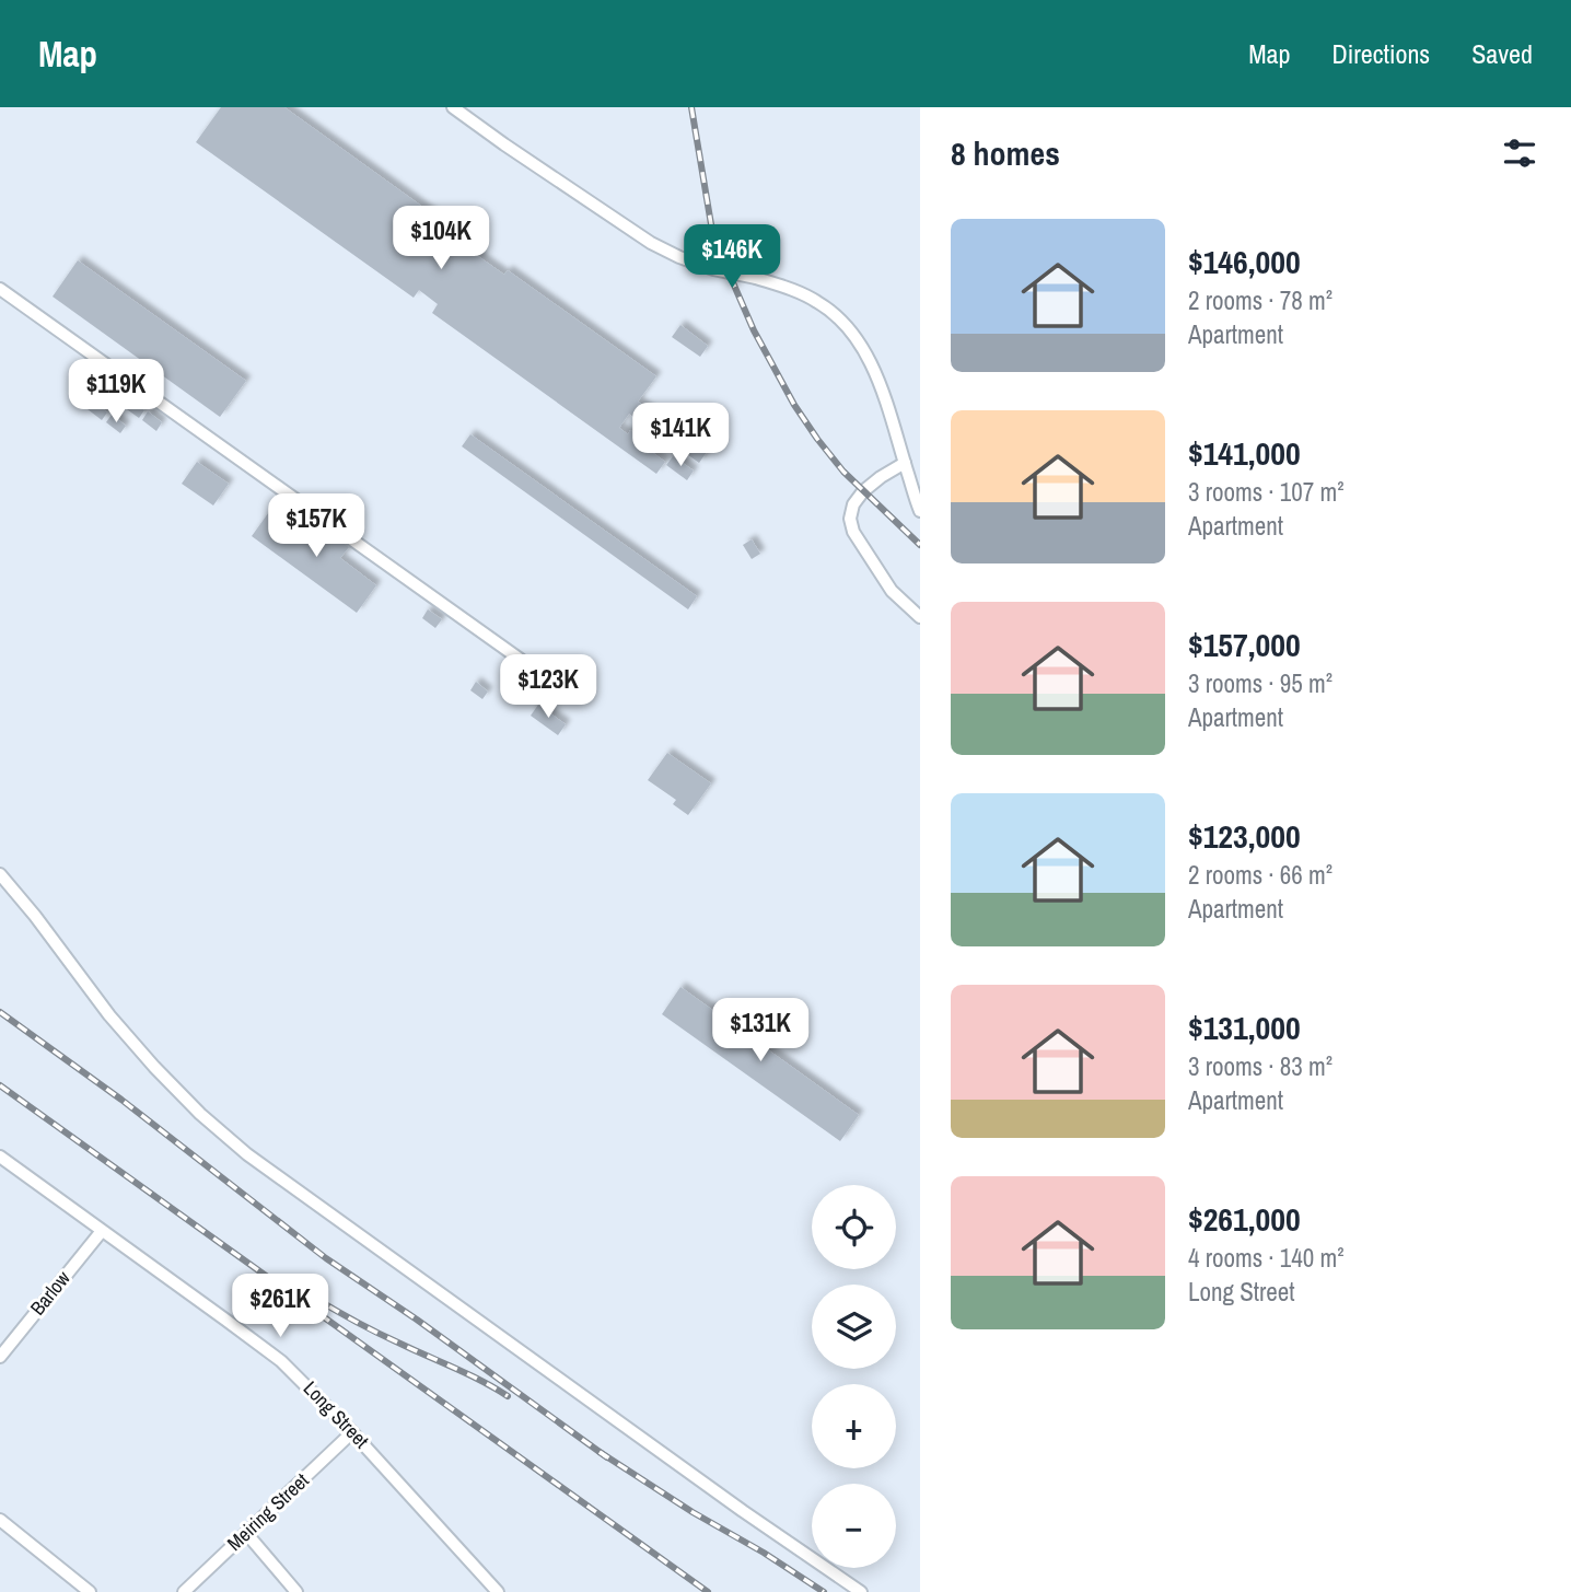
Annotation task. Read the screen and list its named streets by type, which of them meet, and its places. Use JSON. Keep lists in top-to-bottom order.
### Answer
{
  "streets": {
    "street": ["Barlow", "Long Street", "Meiring Street"]
  },
  "crossings": [
    ["Barlow", "Long Street"],
    ["Long Street", "Meiring Street"]
  ],
  "page": {
    "header": "Map",
    "nav": ["Map", "Directions", "Saved"],
    "heading": "8 homes",
    "list": [
      {
        "name": "$146,000",
        "note": "2 rooms · 78 m² · Apartment"
      },
      {
        "name": "$141,000",
        "note": "3 rooms · 107 m² · Apartment"
      },
      {
        "name": "$157,000",
        "note": "3 rooms · 95 m² · Apartment"
      },
      {
        "name": "$123,000",
        "note": "2 rooms · 66 m² · Apartment"
      },
      {
        "name": "$131,000",
        "note": "3 rooms · 83 m² · Apartment"
      },
      {
        "name": "$261,000",
        "note": "4 rooms · 140 m² · Long Street"
      }
    ],
    "price": [
      "$104K",
      "$146K",
      "$119K",
      "$141K",
      "$157K",
      "$123K",
      "$131K",
      "$261K"
    ],
    "map_buttons": ["+", "−"]
  }
}
